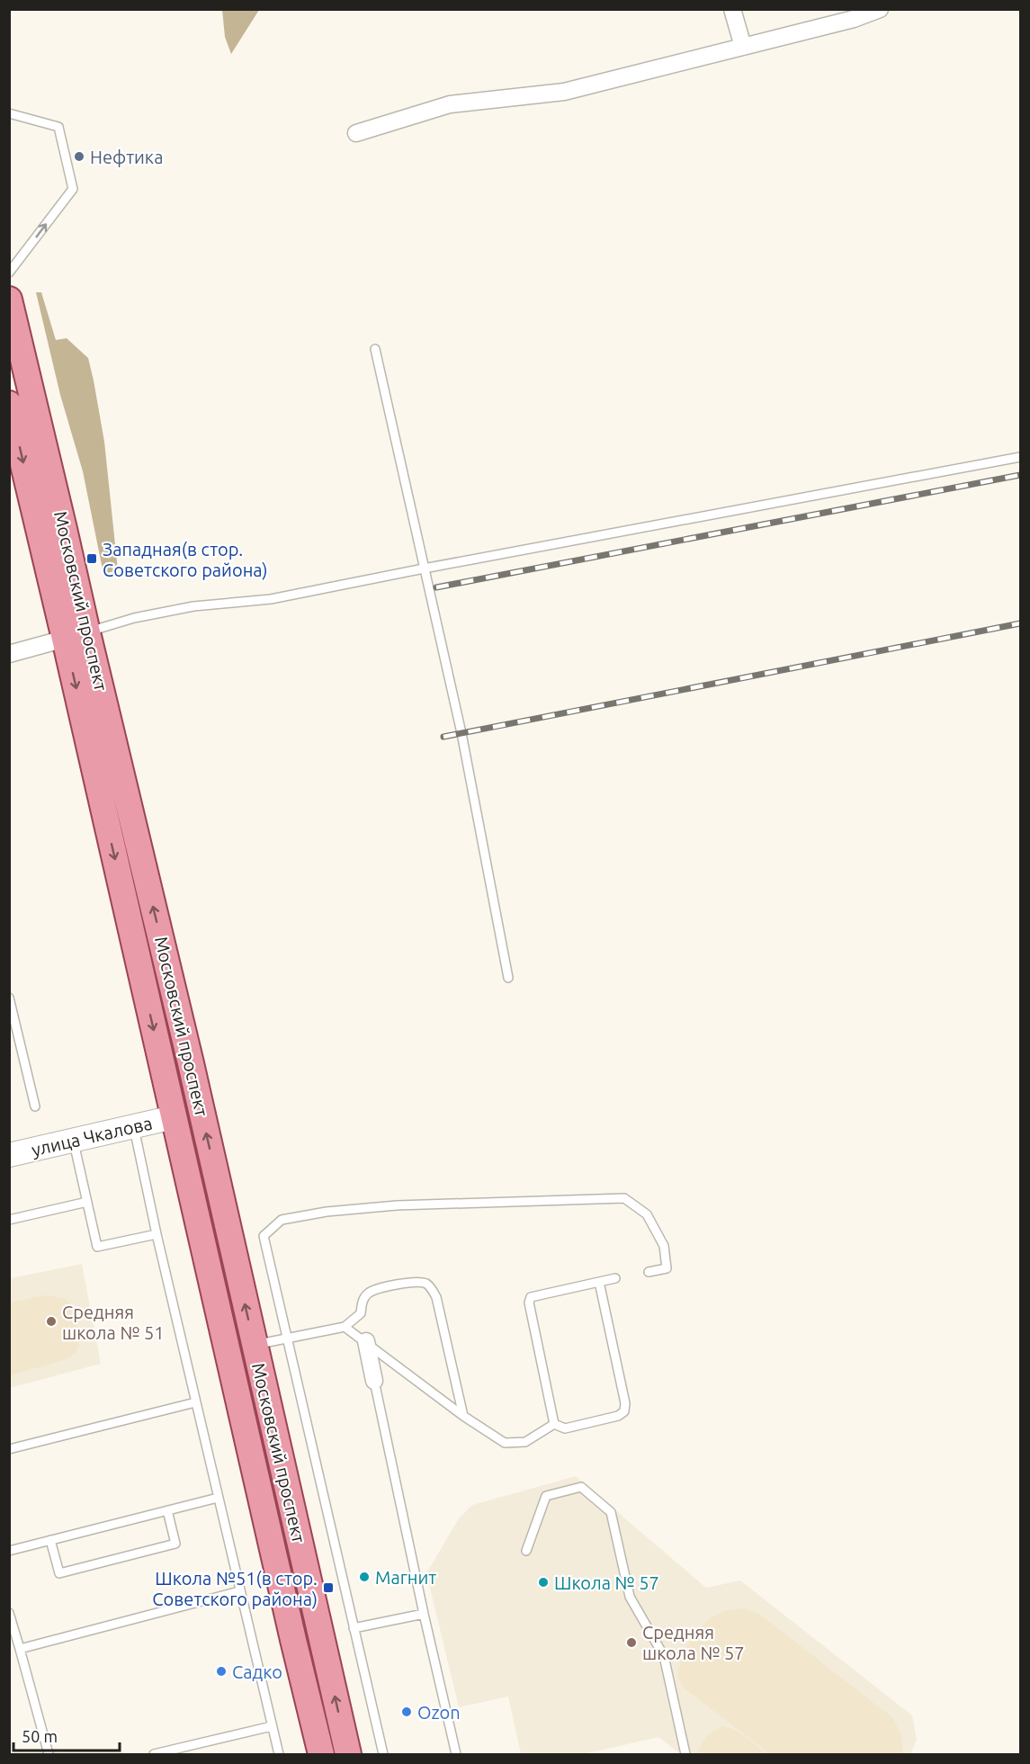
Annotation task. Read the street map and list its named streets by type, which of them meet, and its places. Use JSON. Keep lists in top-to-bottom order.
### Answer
{
  "streets": {
    "main road": ["Московский проспект"],
    "street": ["улица Чкалова"]
  },
  "crossings": [
    ["Московский проспект", "улица Чкалова"]
  ],
  "places": {
    "other": [
      "Нефтика",
      "Средняя школа № 51",
      "Магнит",
      "Школа № 57",
      "Средняя школа № 57",
      "Садко",
      "Ozon"
    ],
    "transit": ["Западная(в стор. Советского района)", "Школа №51(в стор. Советского района)"]
  },
  "scale_bar": "50 m"
}
